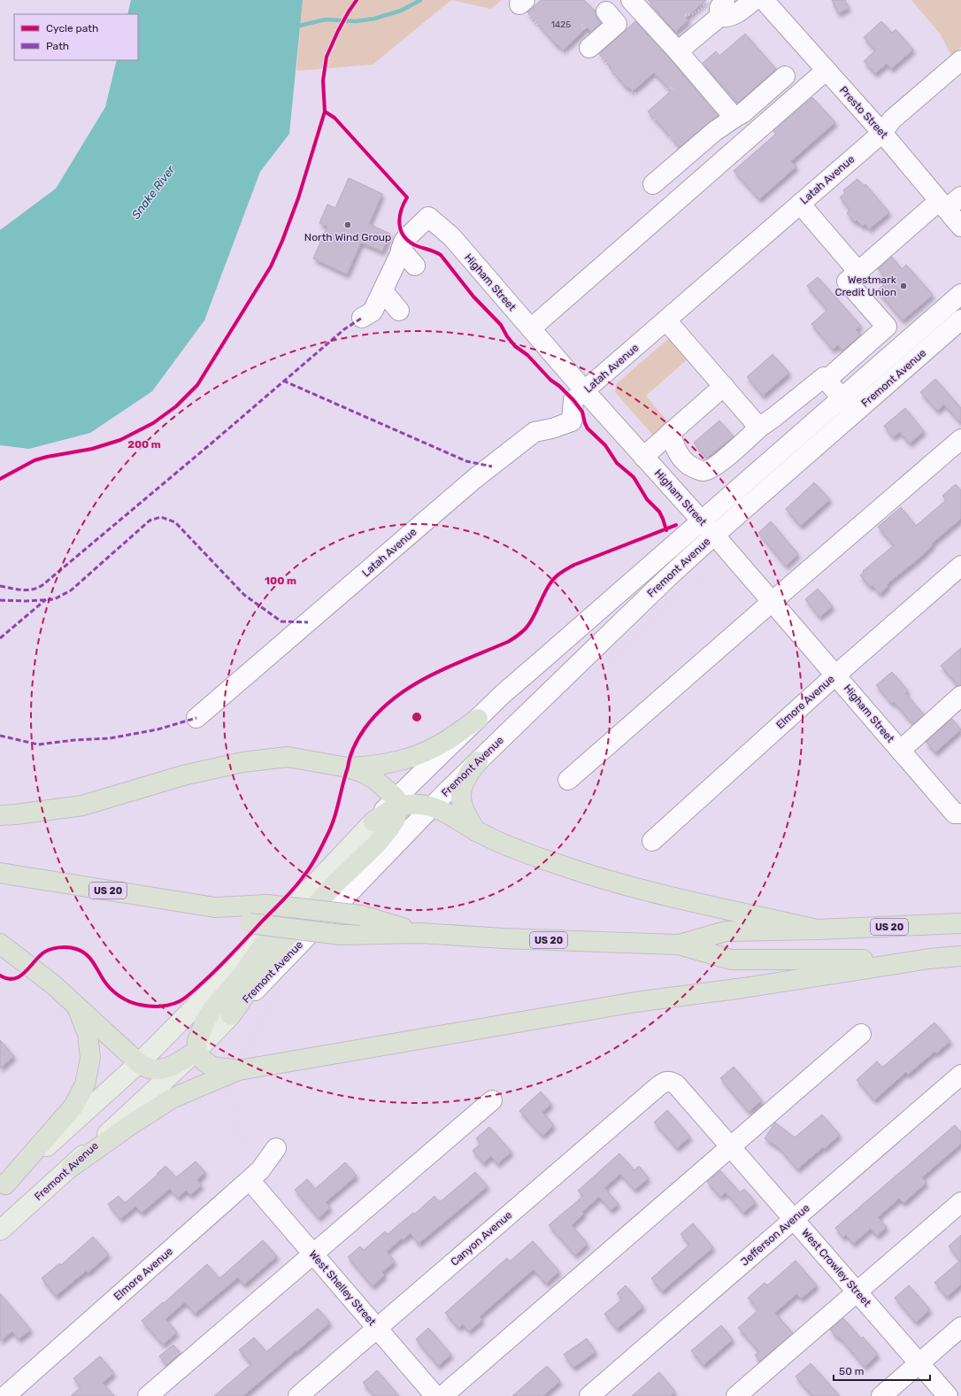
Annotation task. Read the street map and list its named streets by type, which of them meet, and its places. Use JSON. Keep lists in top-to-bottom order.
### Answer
{
  "streets": {
    "highway": ["US 20"],
    "main road": ["Fremont Avenue"],
    "street": [
      "Presto Street",
      "Latah Avenue",
      "Higham Street",
      "Elmore Avenue",
      "Jefferson Avenue",
      "Canyon Avenue",
      "West Crowley Street",
      "West Shelley Street"
    ]
  },
  "crossings": [
    ["Presto Street", "Latah Avenue"],
    ["Latah Avenue", "Higham Street"],
    ["Higham Street", "Fremont Avenue"],
    ["Higham Street", "Elmore Avenue"],
    ["Elmore Avenue", "West Shelley Street"],
    ["Jefferson Avenue", "West Crowley Street"],
    ["Canyon Avenue", "West Crowley Street"],
    ["Canyon Avenue", "West Shelley Street"]
  ],
  "water": ["Snake River"],
  "places": ["North Wind Group", "Westmark Credit Union"],
  "house_numbers": ["1425"],
  "legend": ["Cycle path", "Path"],
  "scale_bar": "50 m",
  "rings": ["200 m", "100 m"]
}
